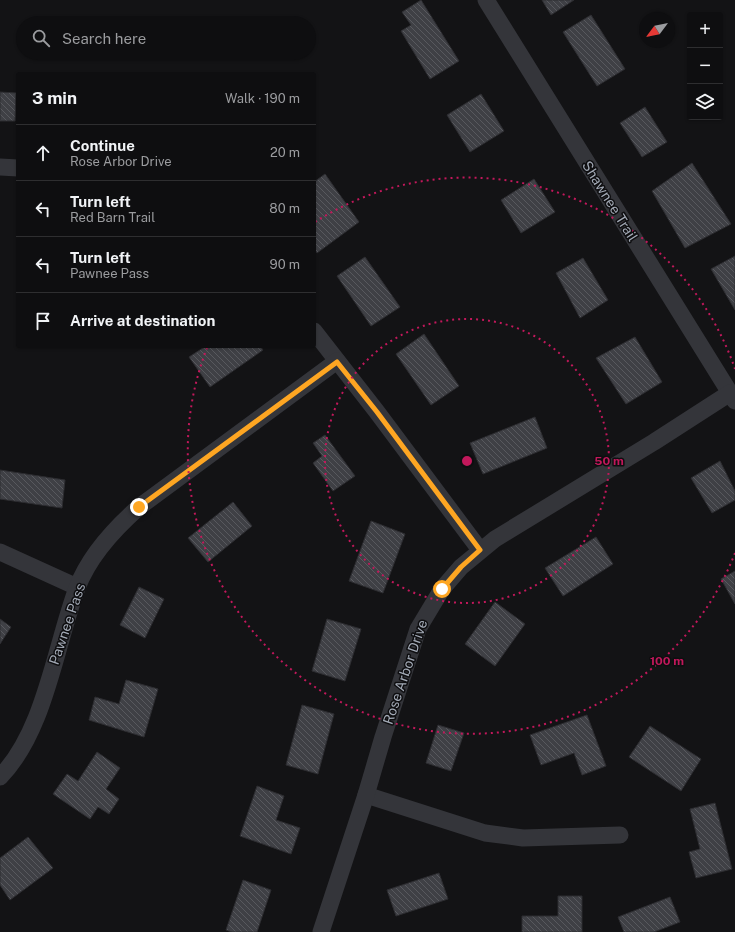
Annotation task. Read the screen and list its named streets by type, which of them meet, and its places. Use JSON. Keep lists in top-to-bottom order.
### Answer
{
  "streets": {
    "street": ["Shawnee Trail", "Pawnee Pass", "Rose Arbor Drive"]
  },
  "crossings": [
    ["Shawnee Trail", "Rose Arbor Drive"]
  ],
  "north": "bottom left",
  "page": {
    "map_buttons": ["+", "−"],
    "search": "Search here",
    "heading": ["3 min", "Walk · 190 m"],
    "list": [
      ["Continue", "Rose Arbor Drive", "20 m"],
      ["Turn left", "Red Barn Trail", "80 m"],
      ["Turn left", "Pawnee Pass", "90 m"],
      "Arrive at destination"
    ]
  },
  "rings": ["50 m", "100 m"]
}
